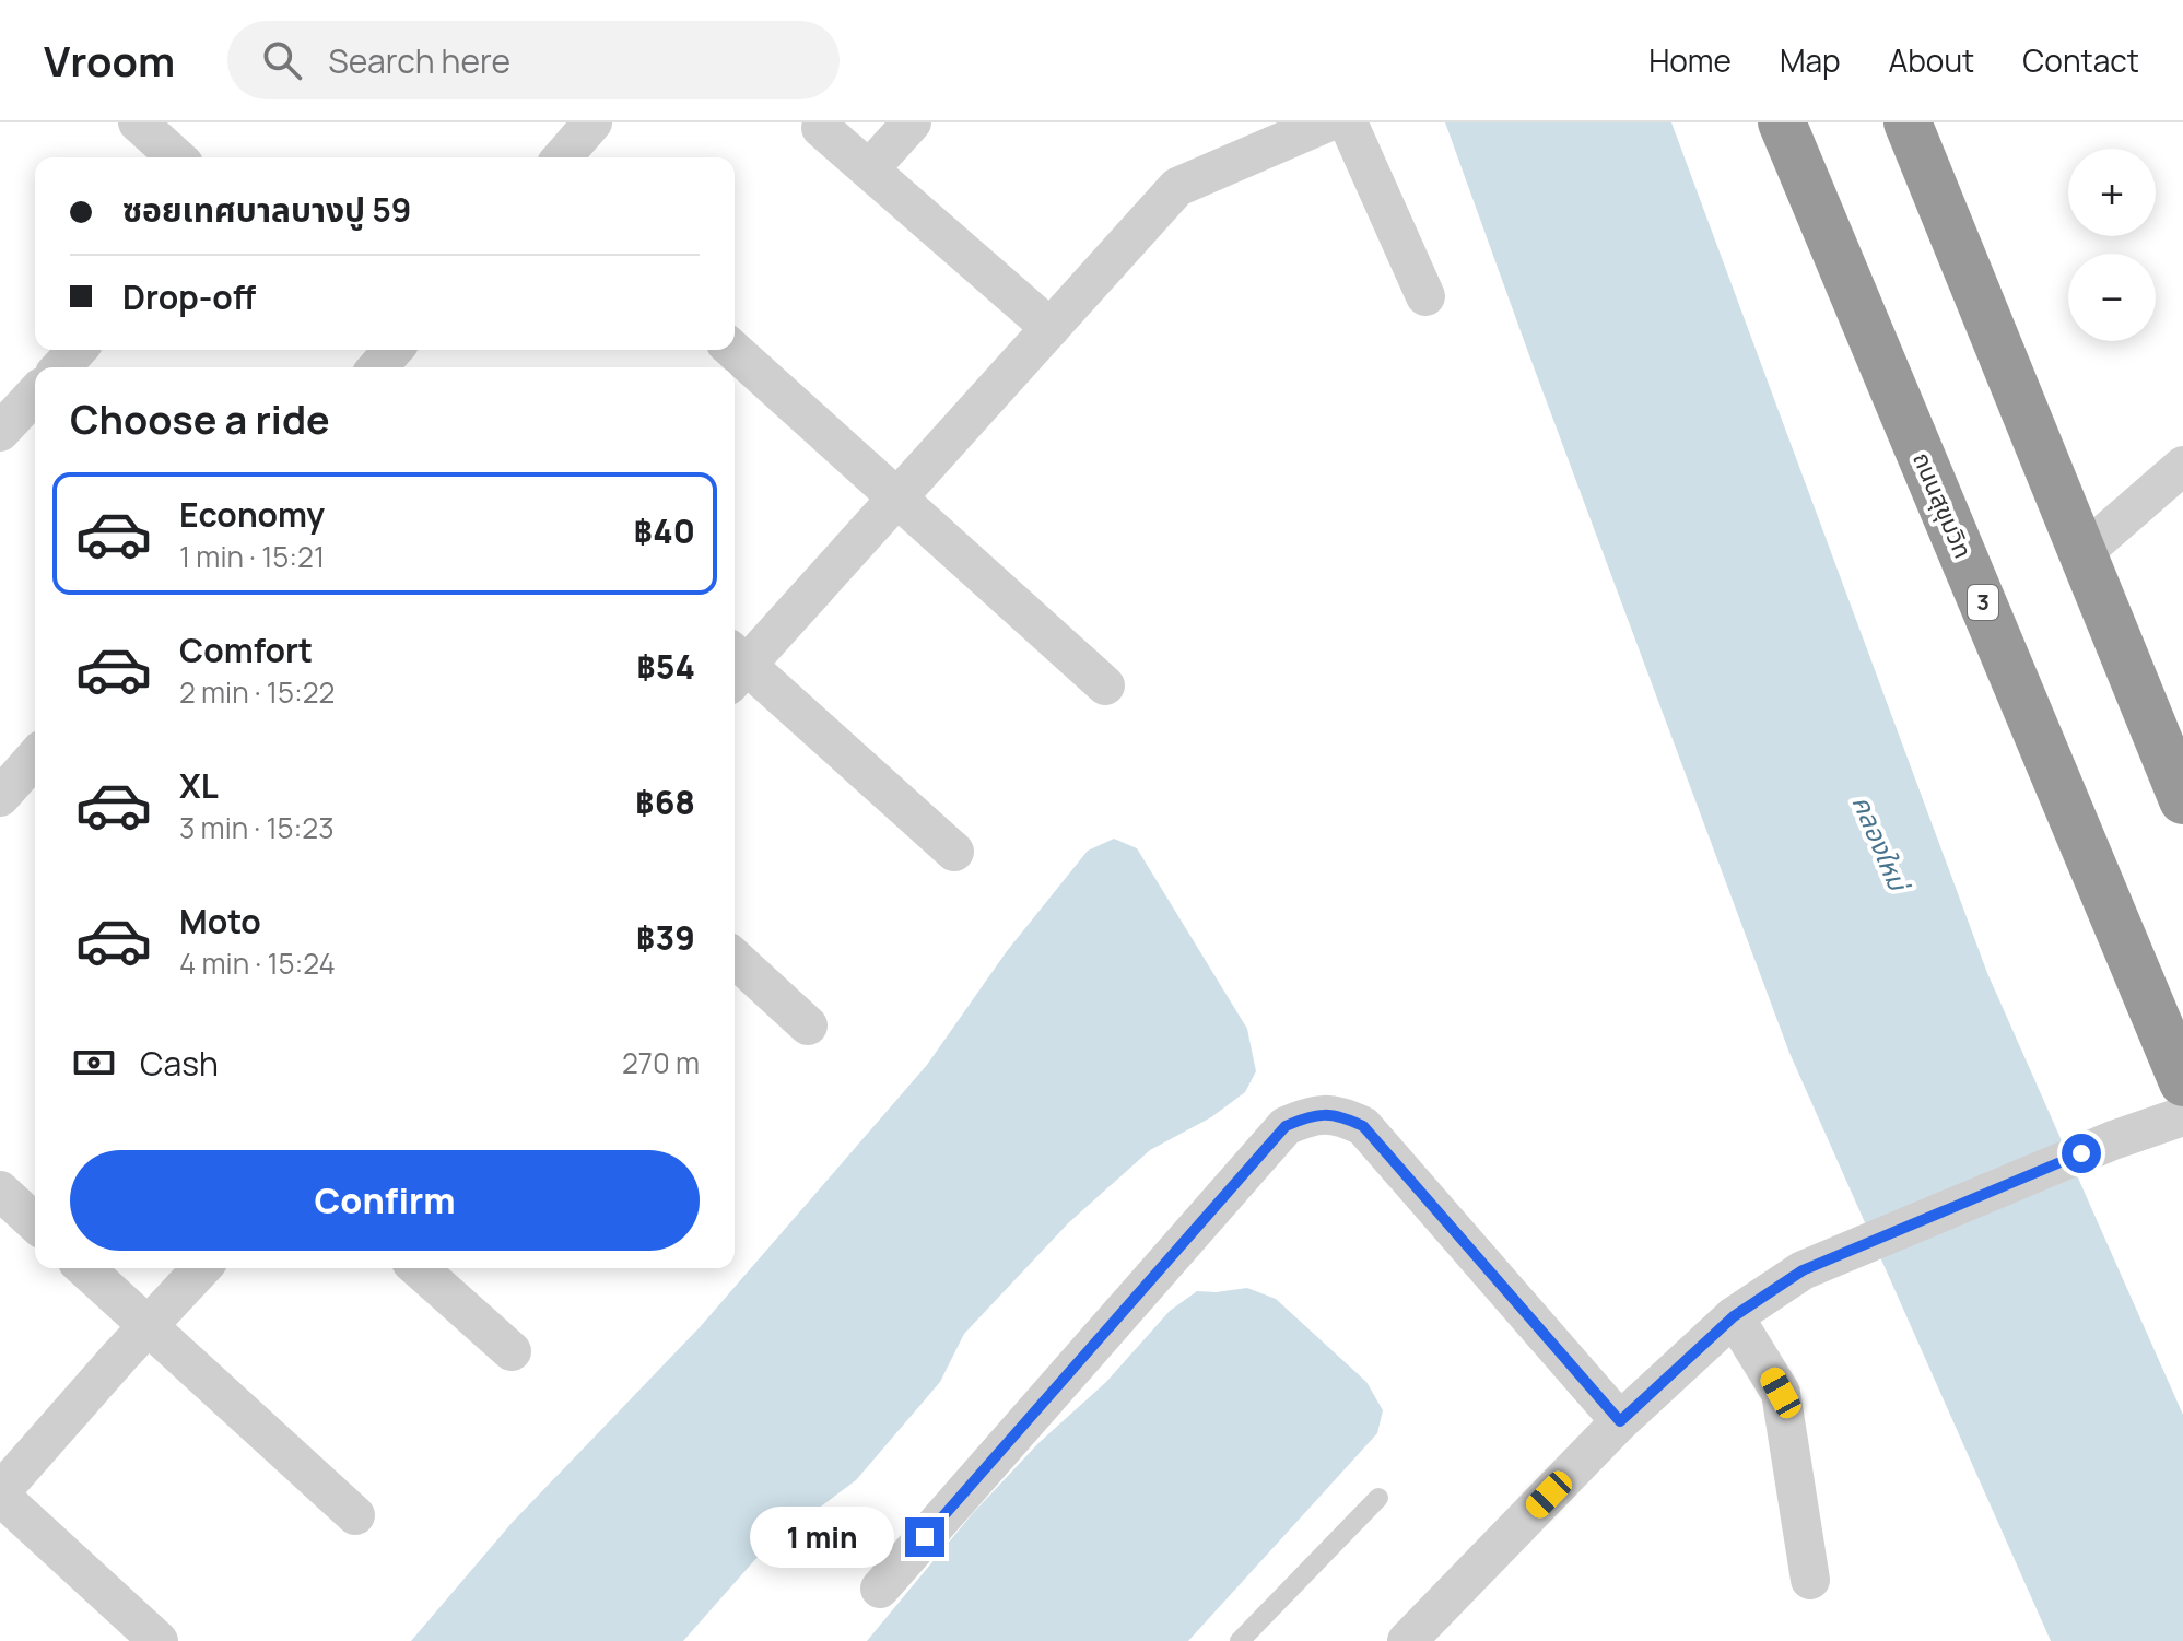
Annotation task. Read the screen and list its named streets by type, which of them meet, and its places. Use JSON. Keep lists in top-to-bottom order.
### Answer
{
  "streets": {
    "highway": ["ถนนสุขุมวิท", "3"]
  },
  "water": ["คลองใหม่"],
  "page": {
    "header": "Vroom",
    "search": "Search here",
    "nav": [
      "Home",
      "Map",
      "About",
      "Contact"
    ],
    "map_buttons": ["+", "−"],
    "banner": ["ซอยเทศบาลบางปู 59", "Drop-off"],
    "heading": "Choose a ride",
    "list": [
      {
        "name": "Economy",
        "note": "1 min · 15:21",
        "value": "฿40"
      },
      {
        "name": "Comfort",
        "note": "2 min · 15:22",
        "value": "฿54"
      },
      {
        "name": "XL",
        "note": "3 min · 15:23",
        "value": "฿68"
      },
      {
        "name": "Moto",
        "note": "4 min · 15:24",
        "value": "฿39"
      }
    ],
    "pay": ["Cash", "270 m"],
    "buttons": "Confirm",
    "bubble": "1 min"
  }
}
